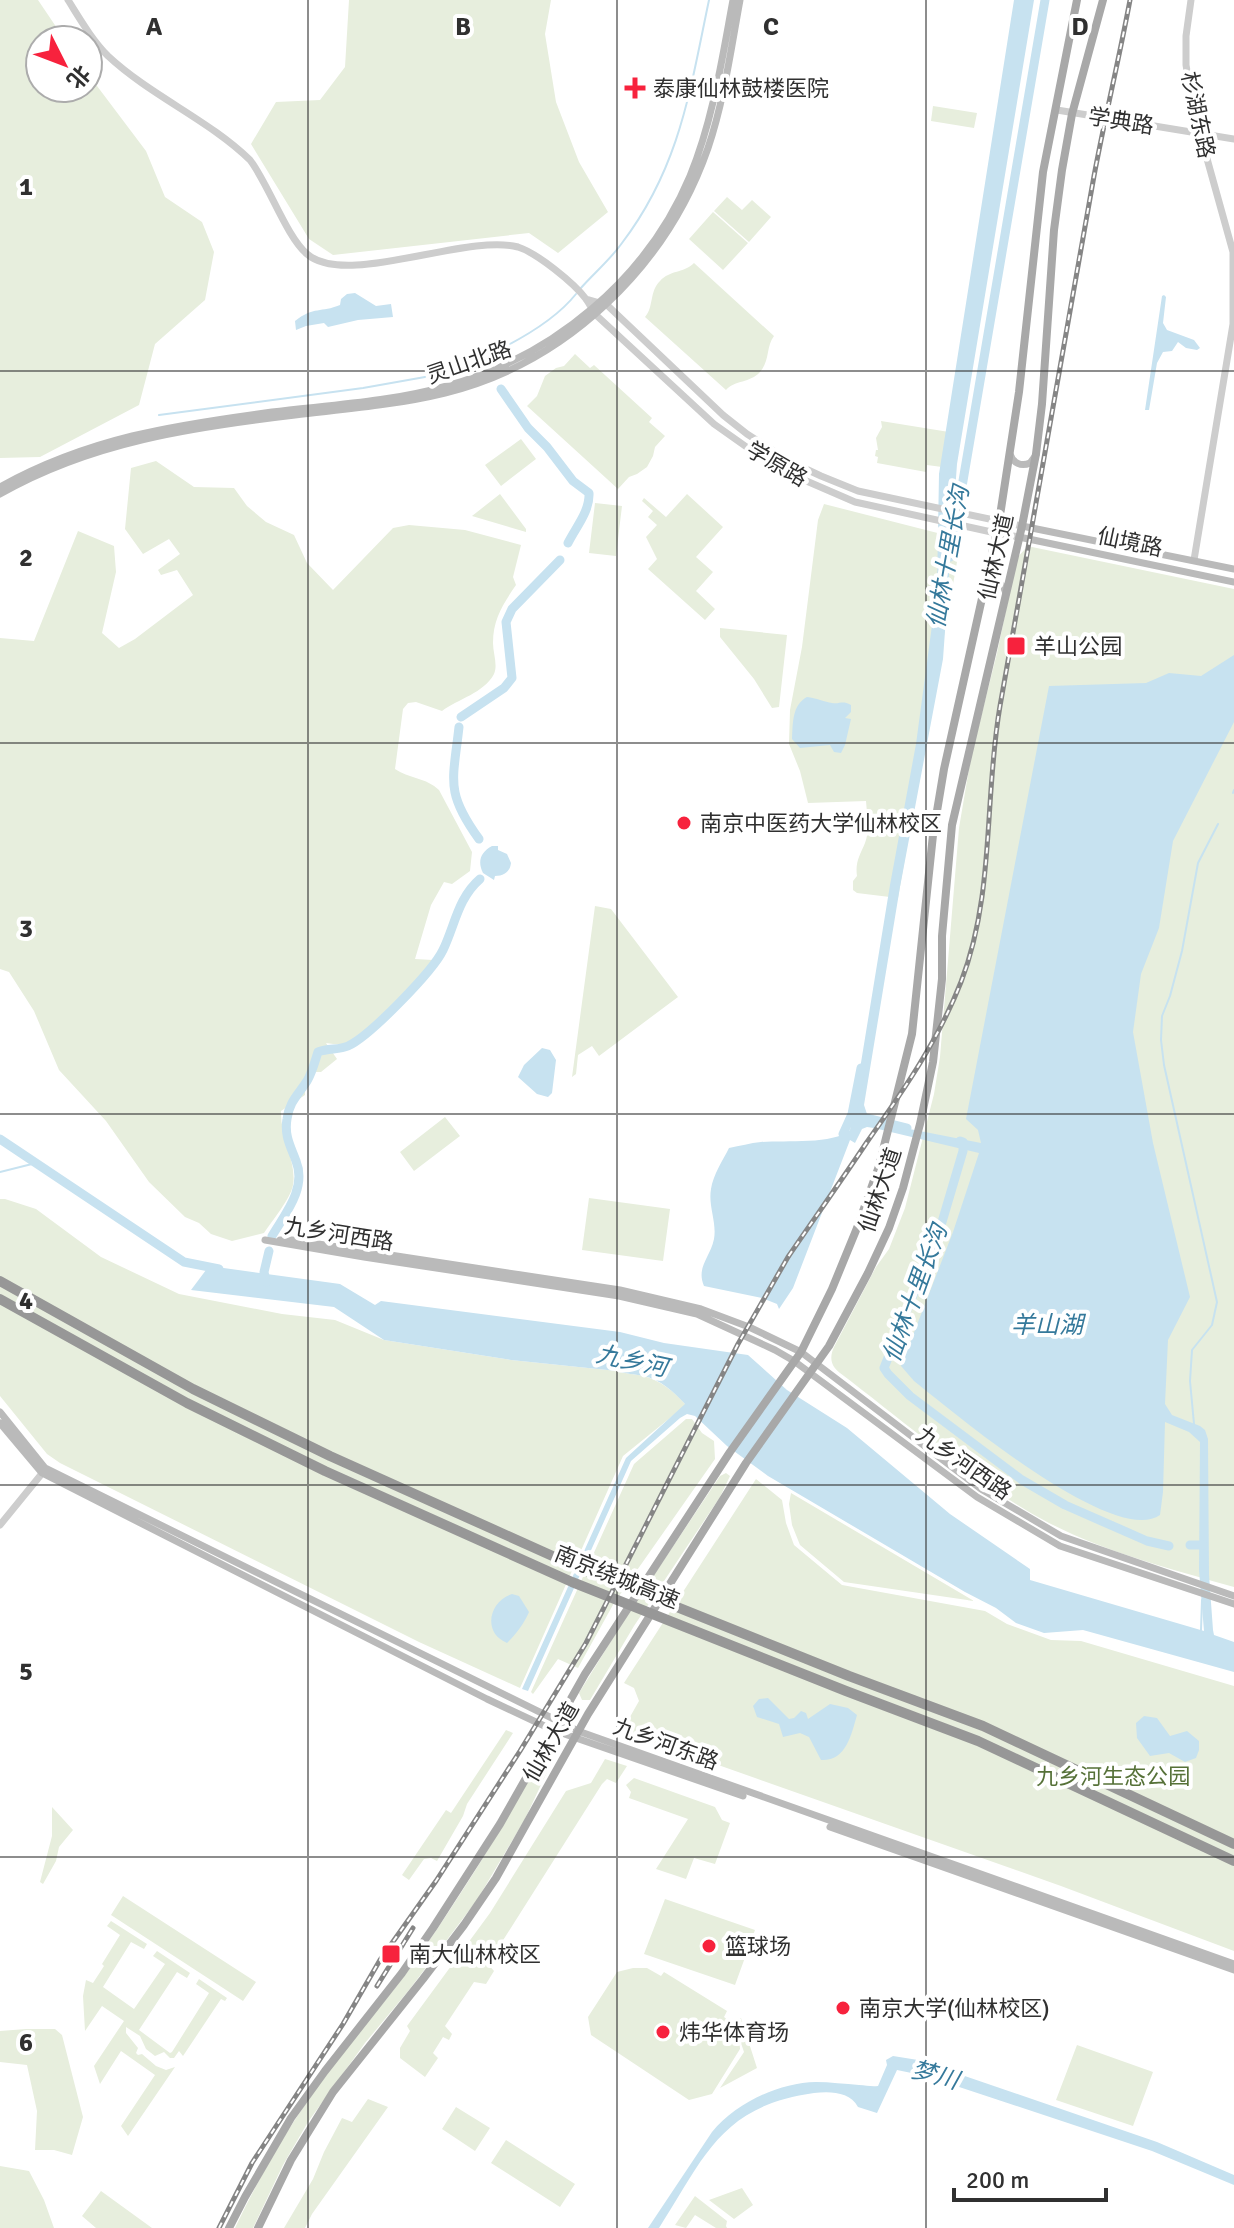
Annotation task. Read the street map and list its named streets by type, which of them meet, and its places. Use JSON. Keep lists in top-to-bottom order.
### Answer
{
  "streets": {
    "highway": ["南京绕城高速"],
    "main road": [
      "灵山北路",
      "仙境路",
      "仙林大道",
      "九乡河西路",
      "九乡河东路"
    ],
    "street": ["杉湖东路", "学典路", "学原路"]
  },
  "crossings": [
    ["杉湖东路", "学典路"],
    ["杉湖东路", "仙境路"],
    ["学典路", "仙林大道"],
    ["灵山北路", "学原路"],
    ["学原路", "仙境路"],
    ["学原路", "仙林大道"],
    ["仙境路", "仙林大道"],
    ["仙林大道", "九乡河西路"],
    ["仙林大道", "九乡河东路"]
  ],
  "water": [
    "仙林十里长沟",
    "羊山湖",
    "九乡河",
    "梦川"
  ],
  "parks": ["九乡河生态公园"],
  "places": {
    "health": ["泰康仙林鼓楼医院"],
    "transit": ["羊山公园", "南大仙林校区"],
    "other": [
      "南京中医药大学仙林校区",
      "篮球场",
      "南京大学(仙林校区)",
      "炜华体育场"
    ]
  },
  "scale_bar": "200 m",
  "north": "bottom right",
  "grid": {
    "columns": [
      "A",
      "B",
      "C",
      "D"
    ],
    "rows": [
      "1",
      "2",
      "3",
      "4",
      "5",
      "6"
    ]
  }
}
